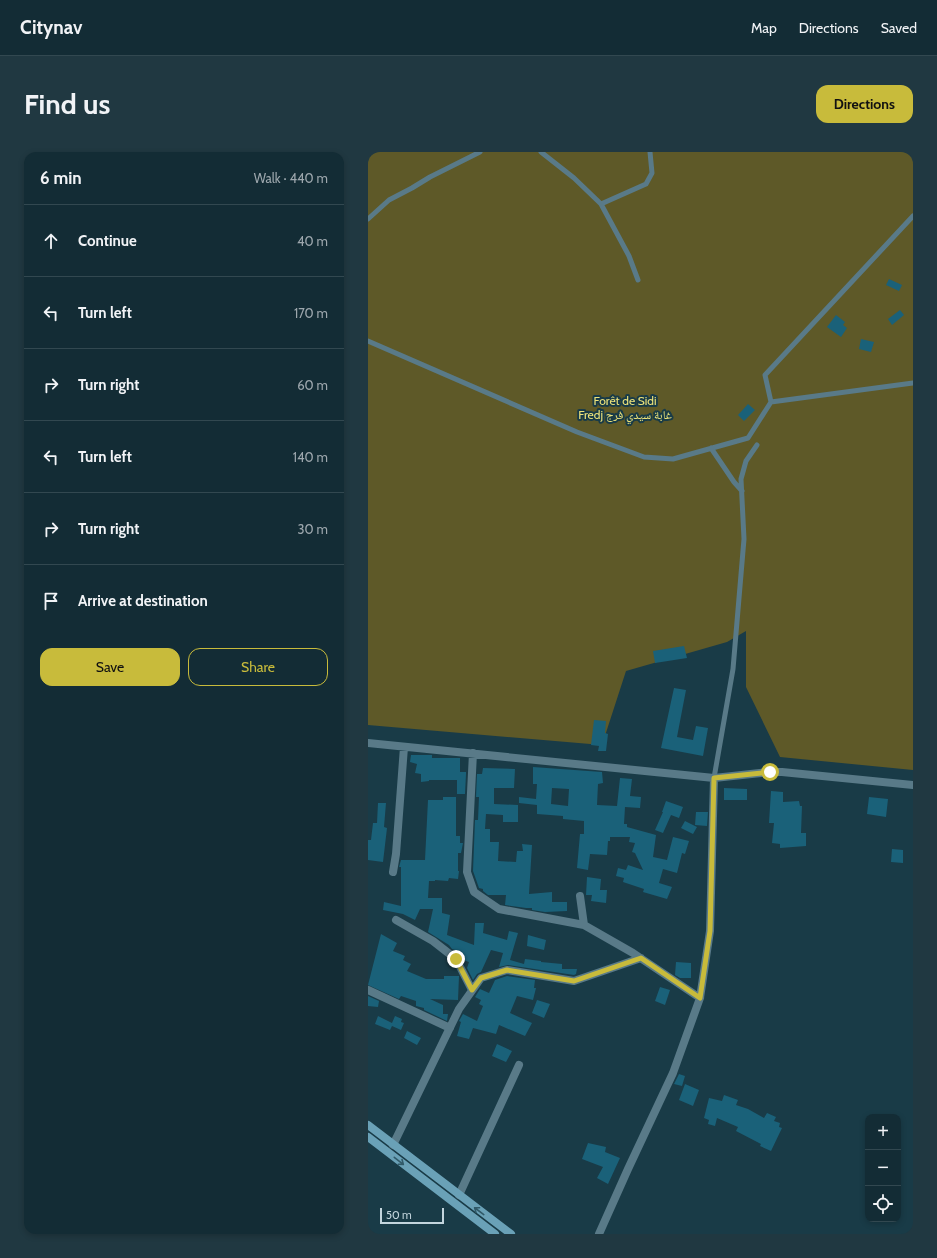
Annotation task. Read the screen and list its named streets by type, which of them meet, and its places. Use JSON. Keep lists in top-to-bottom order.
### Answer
{
  "parks": ["Forêt de Sidi Fredj غابة سيدي فرج"],
  "scale_bar": "50 m",
  "page": {
    "header": "Citynav",
    "nav": ["Map", "Directions", "Saved"],
    "buttons": [
      "Directions",
      ["Save", "Share"]
    ],
    "title": "Find us",
    "heading": ["6 min", "Walk · 440 m"],
    "list": [
      ["Continue", "40 m"],
      ["Turn left", "170 m"],
      ["Turn right", "60 m"],
      ["Turn left", "140 m"],
      ["Turn right", "30 m"],
      "Arrive at destination"
    ],
    "map_buttons": ["+", "−"],
    "scale": "50 m"
  }
}
